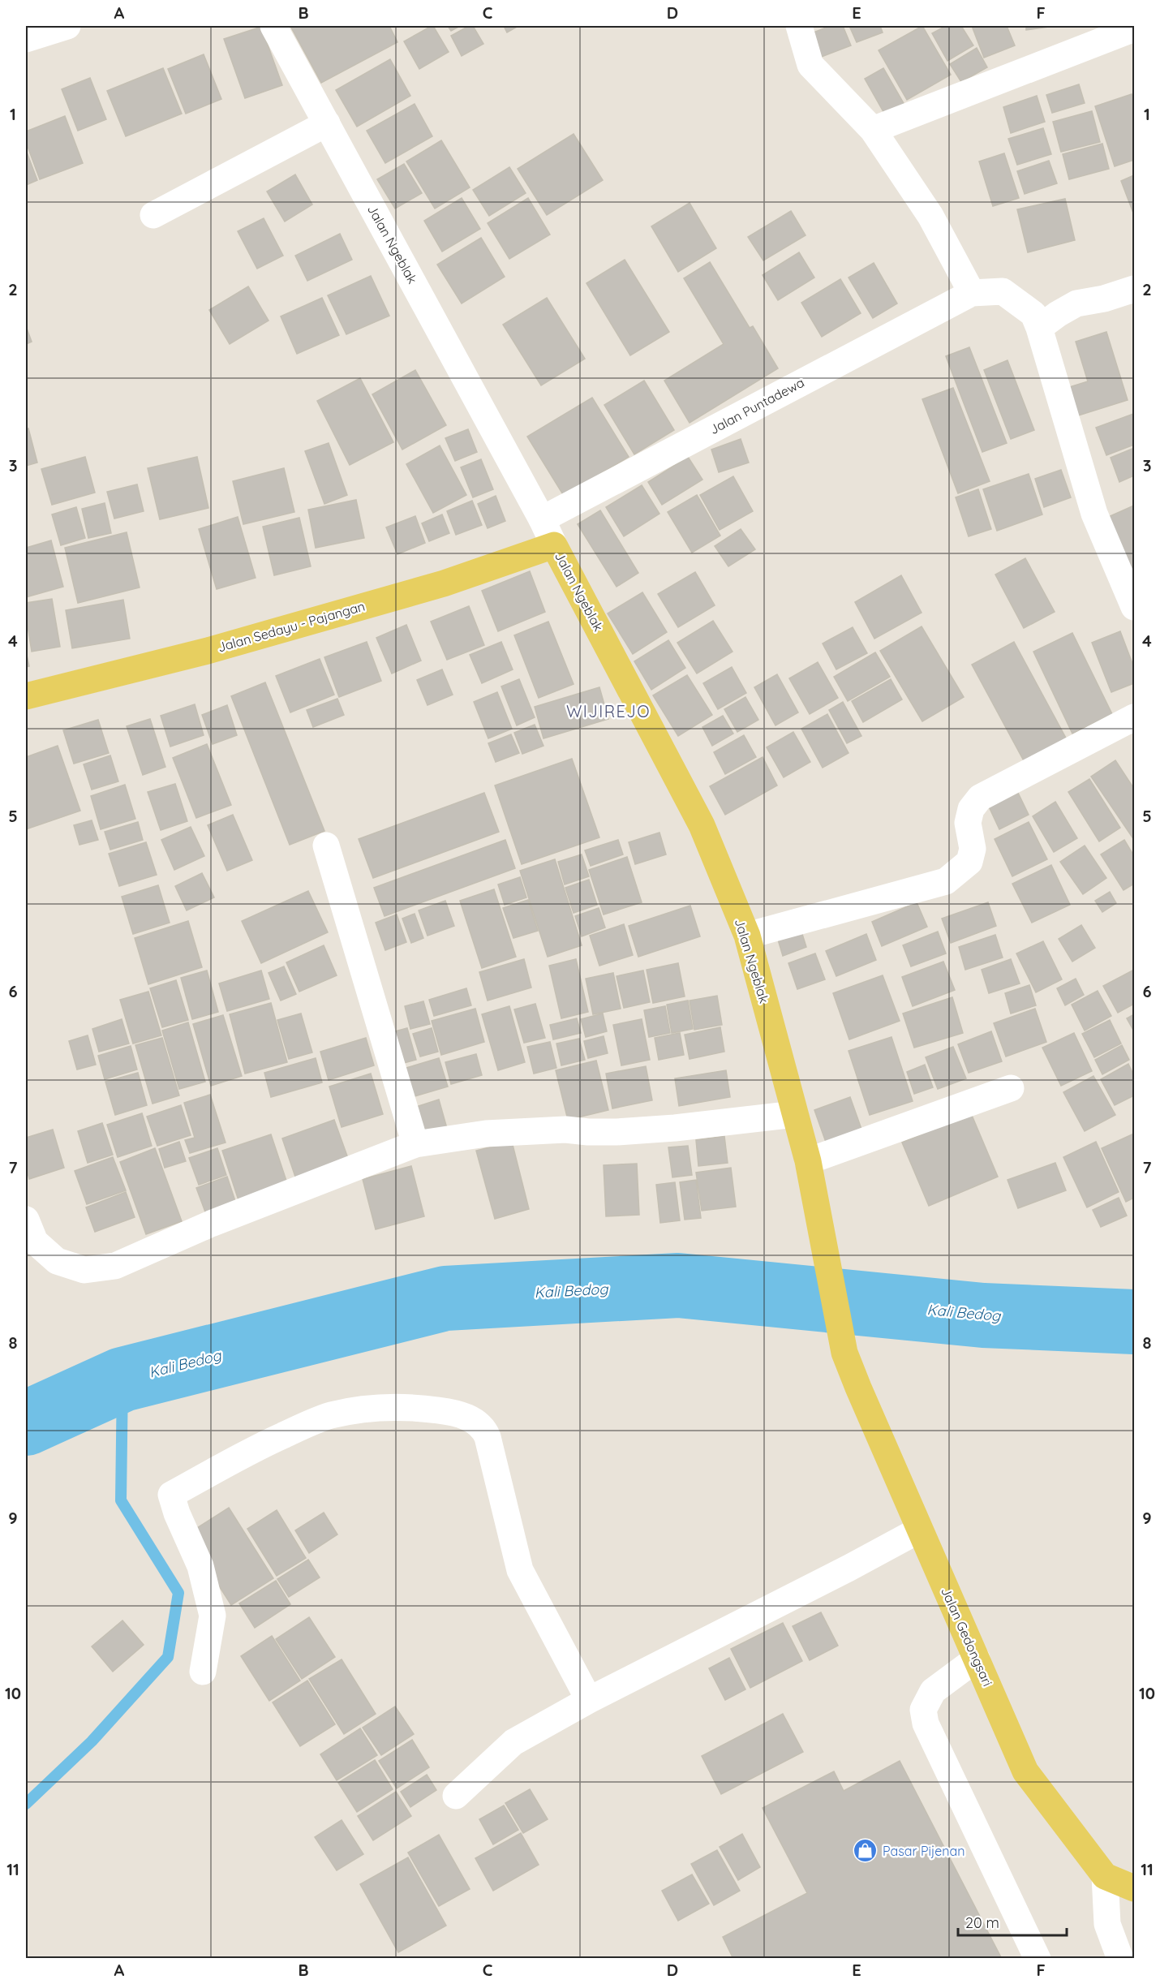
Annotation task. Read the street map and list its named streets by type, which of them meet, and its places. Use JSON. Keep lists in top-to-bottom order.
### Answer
{
  "streets": {
    "main road": ["Jalan Ngeblak", "Jalan Sedayu - Pajangan", "Jalan Gedongsari"],
    "street": ["Jalan Puntadewa"]
  },
  "crossings": [
    ["Jalan Ngeblak", "Jalan Puntadewa"],
    ["Jalan Ngeblak", "Jalan Sedayu - Pajangan"],
    ["Jalan Ngeblak", "Jalan Gedongsari"]
  ],
  "districts": ["WIJIREJO"],
  "water": ["Kali Bedog"],
  "places": {
    "shop": ["Pasar Pijenan"]
  },
  "scale_bar": "20 m",
  "grid": {
    "columns": [
      "A",
      "B",
      "C",
      "D",
      "E",
      "F"
    ],
    "rows": [
      "1",
      "2",
      "3",
      "4",
      "5",
      "6",
      "7",
      "8",
      "9",
      "10",
      "11"
    ]
  }
}
